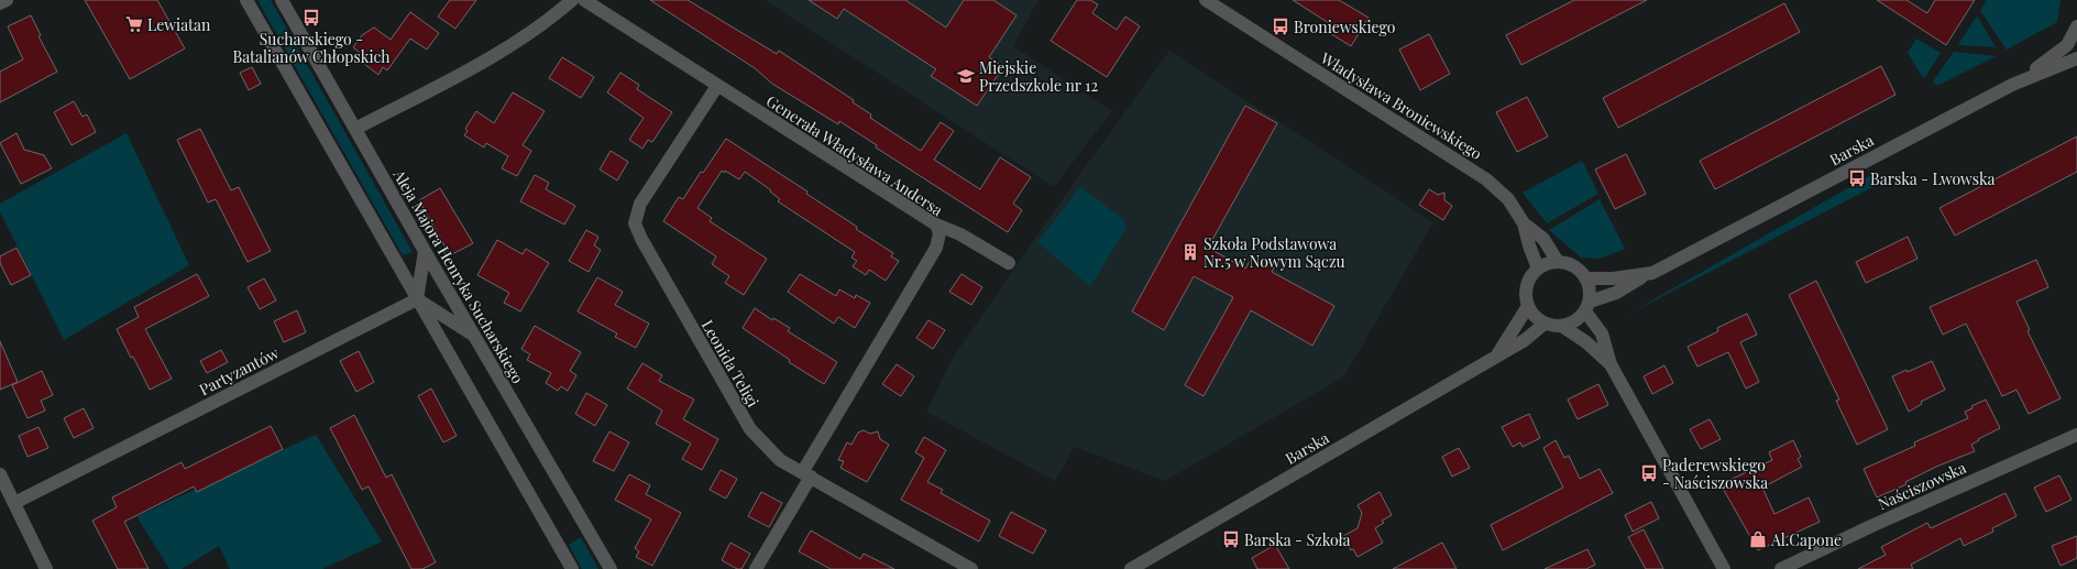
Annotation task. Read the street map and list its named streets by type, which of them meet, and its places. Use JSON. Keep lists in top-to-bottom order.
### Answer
{
  "streets": {
    "street": [
      "Władysława Broniewskiego",
      "Barska",
      "Generała Władysława Andersa",
      "Aleja Majora Henryka Sucharskiego",
      "Leonida Teligi",
      "Partyzantów",
      "Naściszowska"
    ]
  },
  "crossings": [
    ["Władysława Broniewskiego", "Barska"],
    ["Generała Władysława Andersa", "Leonida Teligi"]
  ],
  "places": {
    "bus stop": [
      "Sucharskiego - Batalianów Chłopskich",
      "Broniewskiego",
      "Barska - Lwowska",
      "Paderewskiego - Naściszowska",
      "Barska - Szkoła"
    ],
    "supermarket": ["Lewiatan"],
    "school or university": ["Miejskie Przedszkole nr 12"],
    "building": ["Szkoła Podstawowa Nr.5 w Nowym Sączu"],
    "shop": ["Al.Capone"]
  }
}
